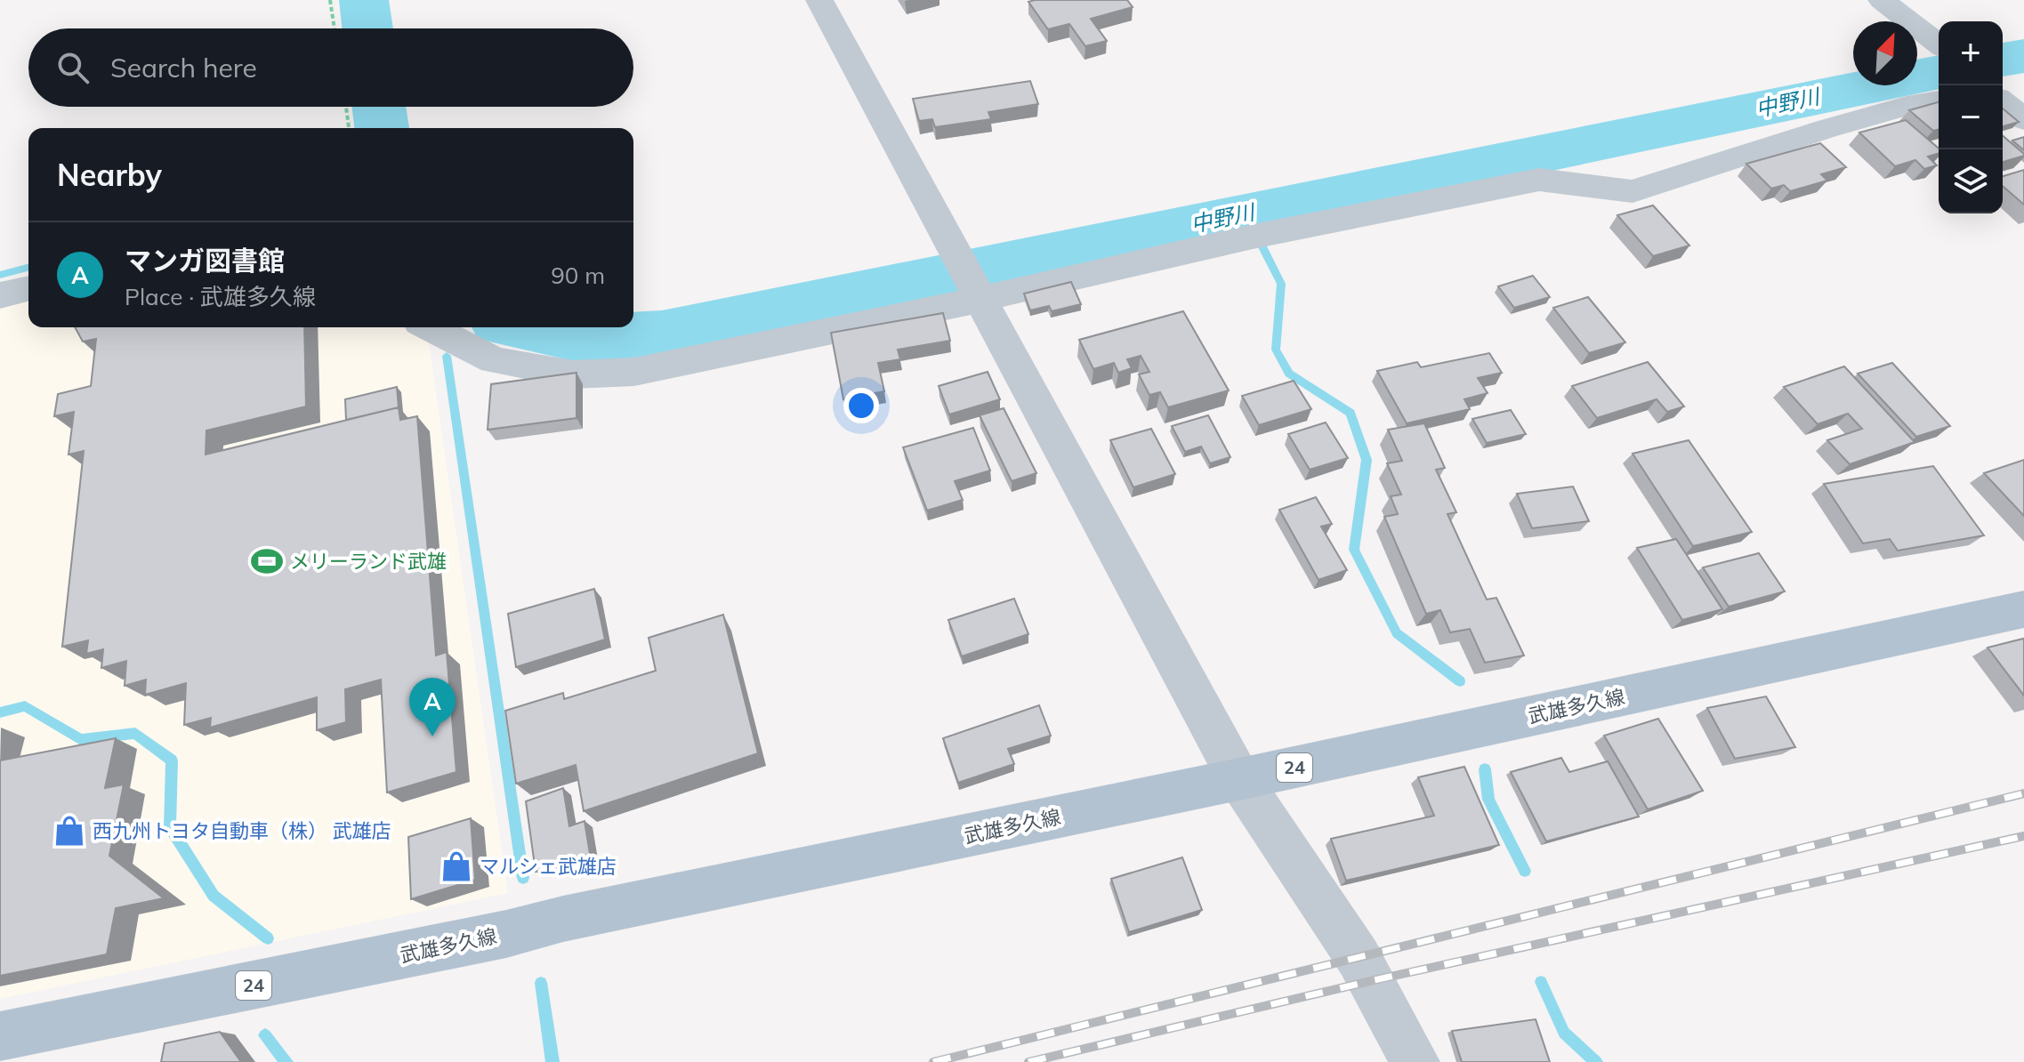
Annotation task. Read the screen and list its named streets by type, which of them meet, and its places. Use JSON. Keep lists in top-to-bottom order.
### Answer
{
  "streets": {
    "main road": ["武雄多久線", "24"]
  },
  "water": ["中野川"],
  "places": {
    "sports": ["メリーランド武雄"],
    "shop": ["西九州トヨタ自動車（株） 武雄店", "マルシェ武雄店"]
  },
  "north": "top right",
  "page": {
    "map_buttons": ["+", "−"],
    "search": "Search here",
    "heading": "Nearby",
    "list": [
      {
        "mark": "A",
        "name": "マンガ図書館",
        "note": "Place · 武雄多久線",
        "value": "90 m"
      }
    ],
    "pins": "A"
  }
}
